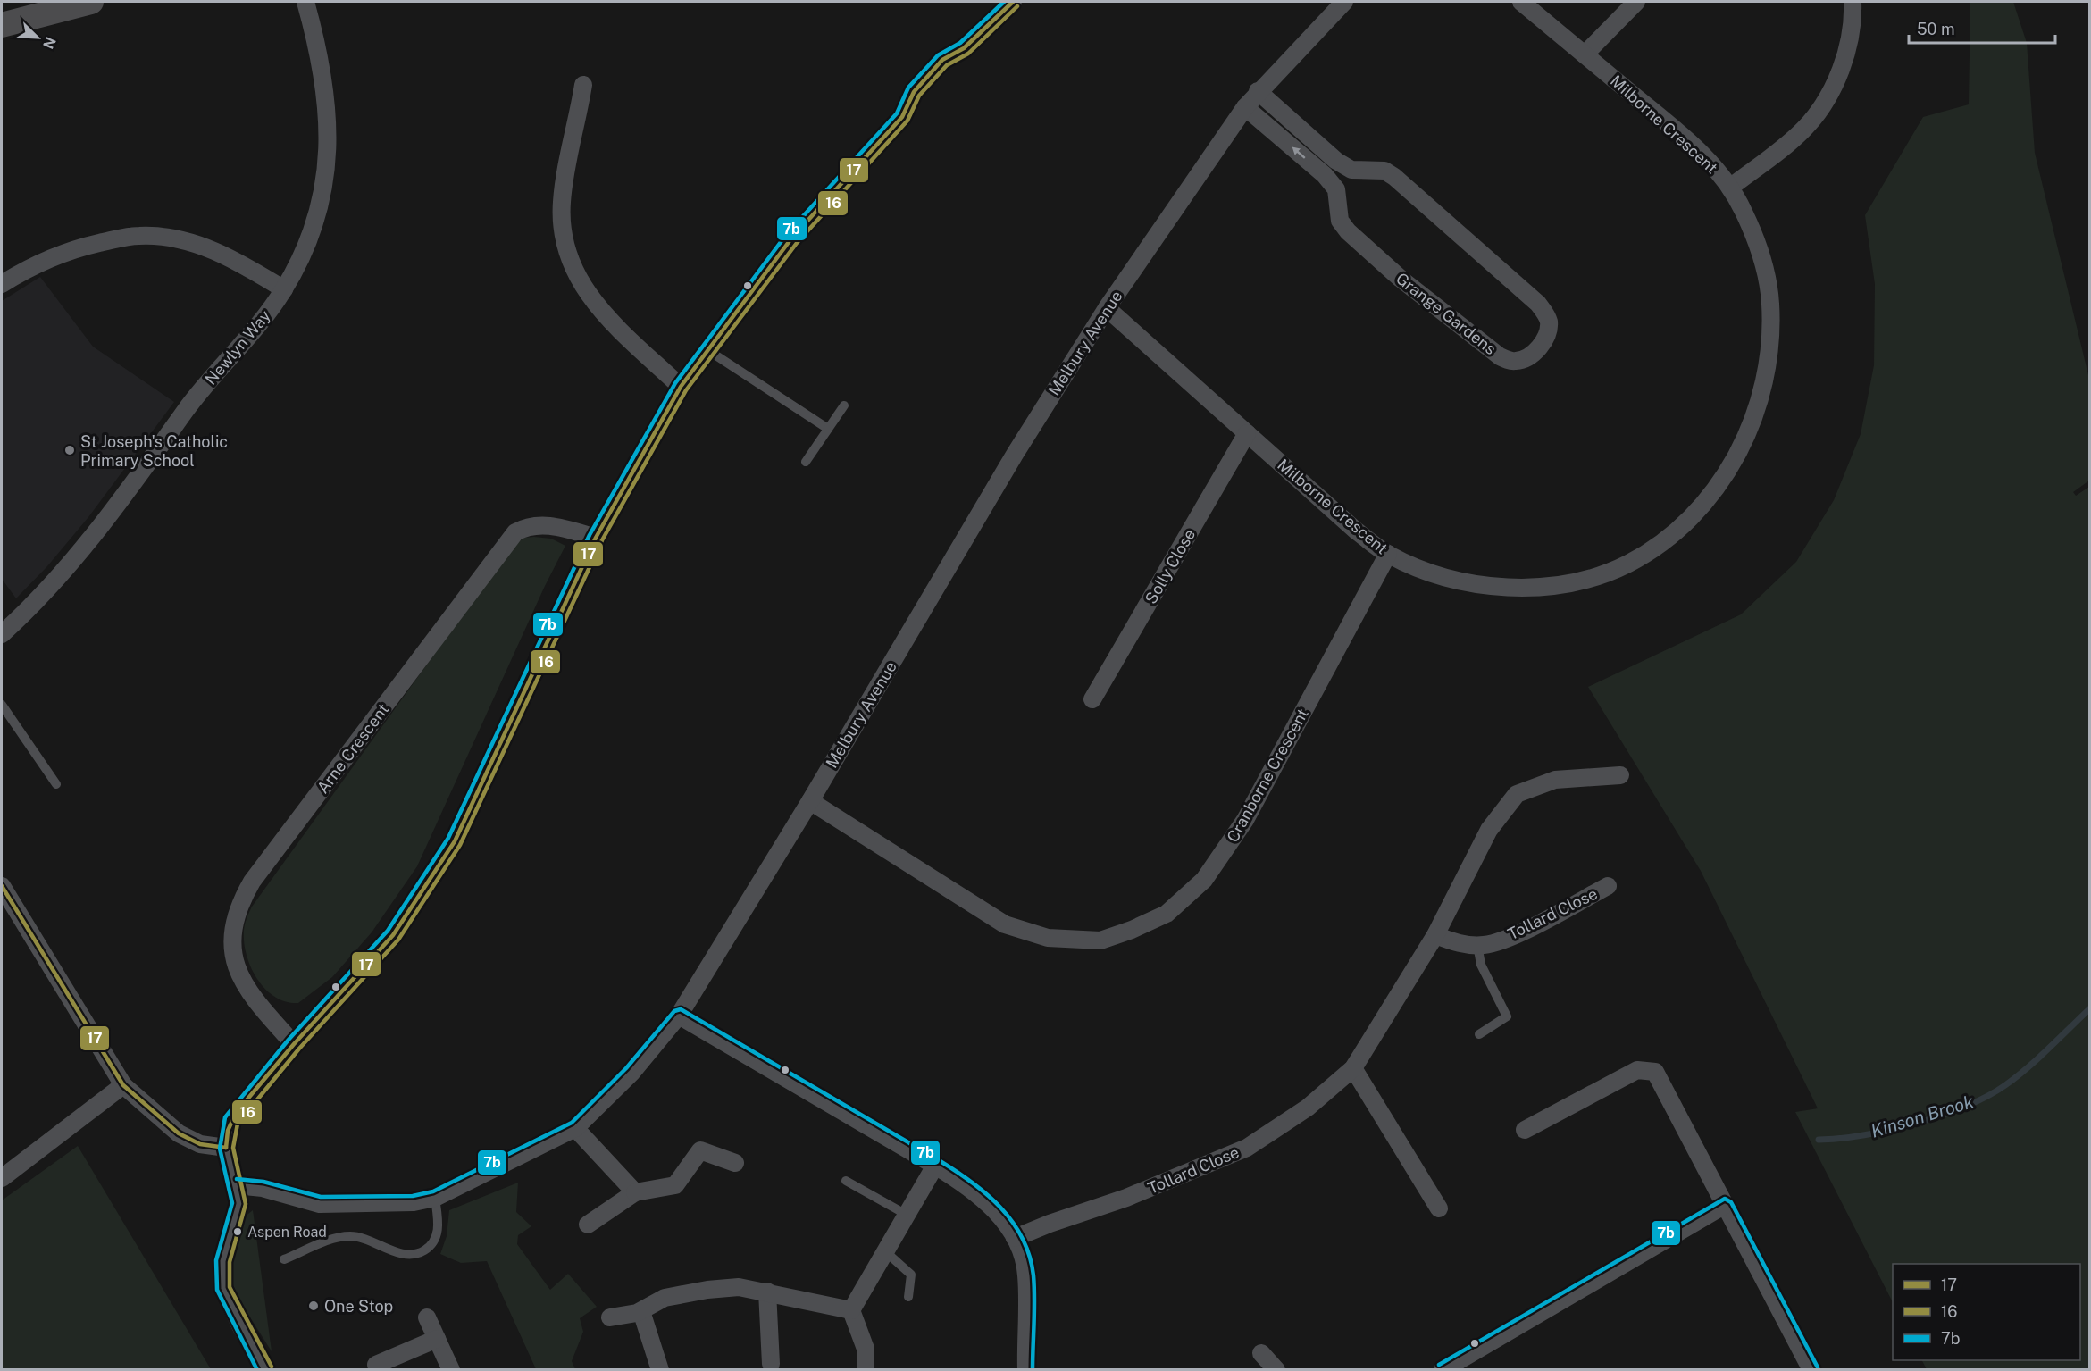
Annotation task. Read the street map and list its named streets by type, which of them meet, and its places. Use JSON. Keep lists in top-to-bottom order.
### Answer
{
  "streets": {
    "street": [
      "Milborne Crescent",
      "Grange Gardens",
      "Melbury Avenue",
      "Newlyn Way",
      "Solly Close",
      "Arne Crescent",
      "Cranborne Crescent",
      "Tollard Close"
    ]
  },
  "crossings": [
    ["Milborne Crescent", "Melbury Avenue"],
    ["Milborne Crescent", "Solly Close"],
    ["Milborne Crescent", "Cranborne Crescent"],
    ["Melbury Avenue", "Cranborne Crescent"]
  ],
  "water": ["Kinson Brook"],
  "places": ["St Joseph's Catholic Primary School", "Aspen Road", "One Stop"],
  "lines": ["transit line 17", "transit line 7b", "transit line 16"],
  "legend": ["17", "16", "7b"],
  "scale_bar": "50 m",
  "north": "bottom right"
}
